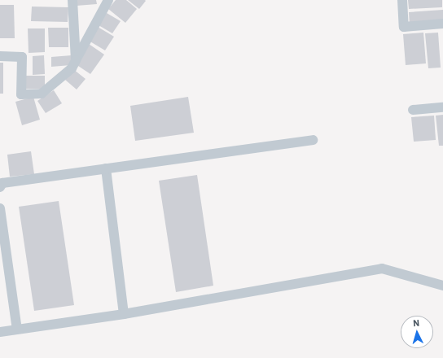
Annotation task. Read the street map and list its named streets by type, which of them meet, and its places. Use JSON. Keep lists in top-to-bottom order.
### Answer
{
  "north": "top"
}
